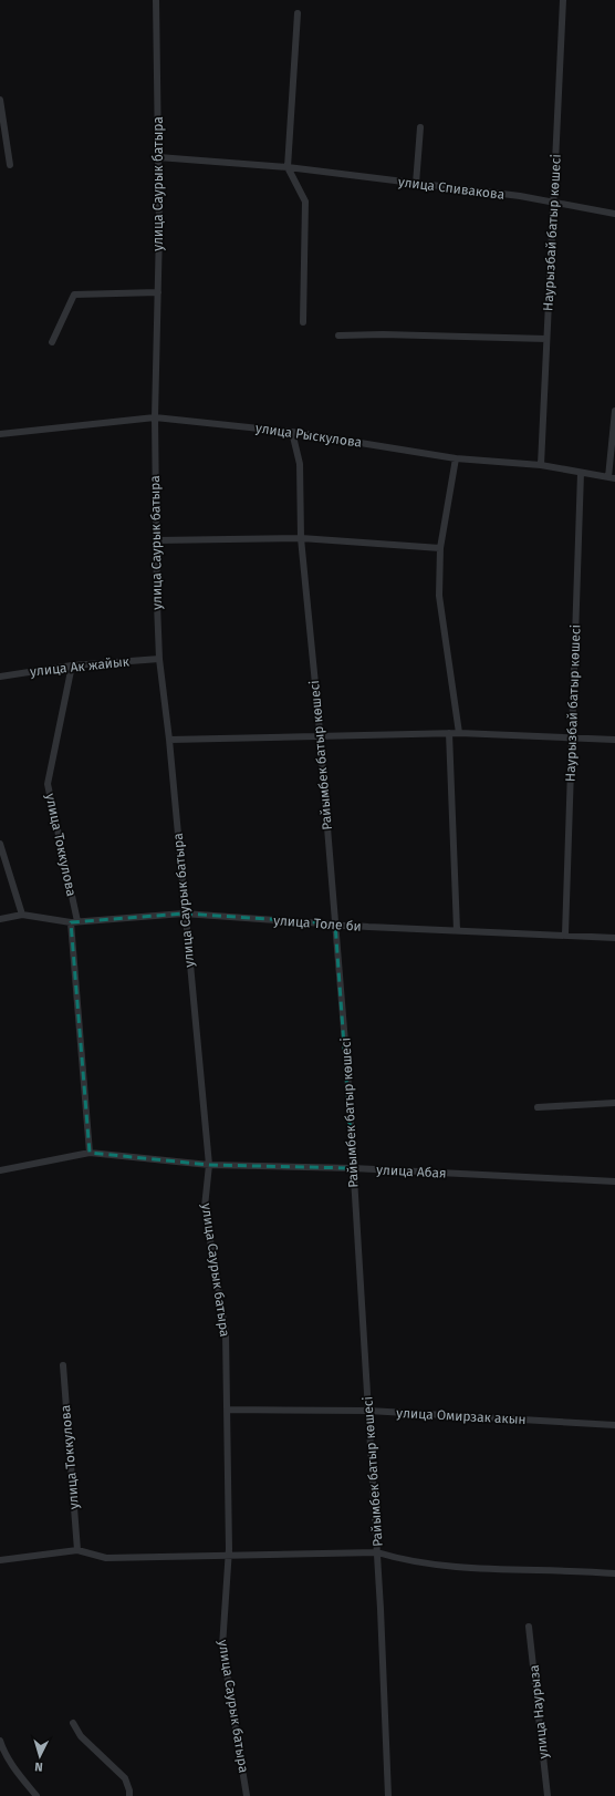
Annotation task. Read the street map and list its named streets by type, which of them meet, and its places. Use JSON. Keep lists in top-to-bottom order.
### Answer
{
  "streets": {
    "street": [
      "улица Саурык батыра",
      "улица Спивакова",
      "Наурызбай батыр көшесі",
      "улица Рыскулова",
      "улица Ак жайык",
      "Райымбек батыр көшесі",
      "улица Токкулова",
      "улица Толе би",
      "улица Абая",
      "улица Омирзак акын",
      "улица Наурыза"
    ]
  },
  "crossings": [
    ["улица Саурык батыра", "улица Спивакова"],
    ["улица Саурык батыра", "улица Рыскулова"],
    ["улица Саурык батыра", "улица Ак жайык"],
    ["улица Саурык батыра", "улица Толе би"],
    ["улица Саурык батыра", "улица Абая"],
    ["улица Саурык батыра", "улица Омирзак акын"],
    ["улица Спивакова", "Наурызбай батыр көшесі"],
    ["Наурызбай батыр көшесі", "улица Рыскулова"],
    ["Наурызбай батыр көшесі", "улица Толе би"],
    ["улица Рыскулова", "Райымбек батыр көшесі"],
    ["улица Ак жайык", "улица Токкулова"],
    ["Райымбек батыр көшесі", "улица Толе би"],
    ["Райымбек батыр көшесі", "улица Абая"],
    ["Райымбек батыр көшесі", "улица Омирзак акын"],
    ["улица Токкулова", "улица Толе би"],
    ["улица Токкулова", "улица Абая"]
  ],
  "north": "bottom"
}
